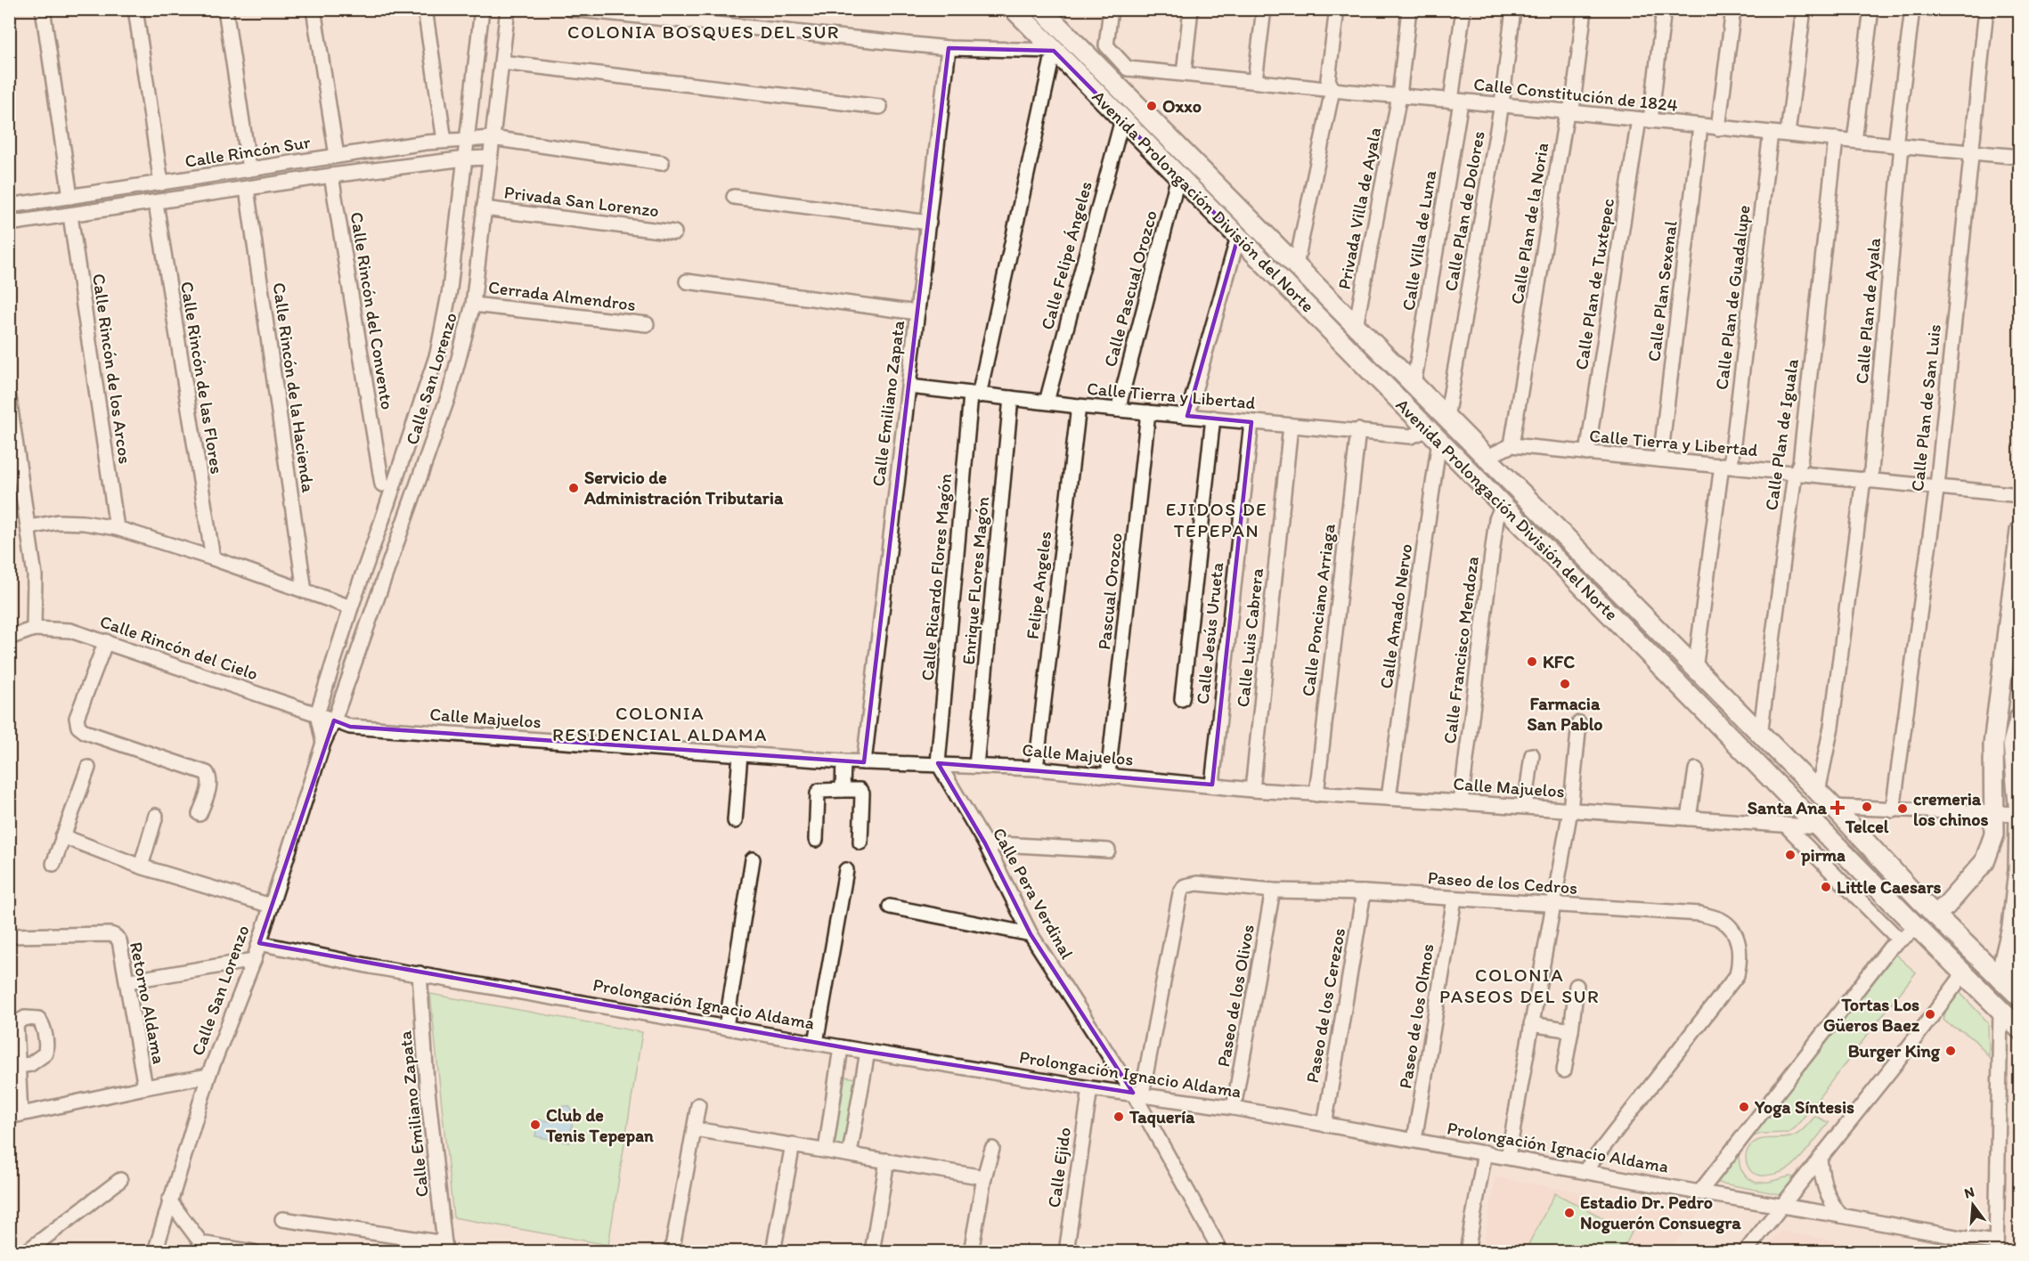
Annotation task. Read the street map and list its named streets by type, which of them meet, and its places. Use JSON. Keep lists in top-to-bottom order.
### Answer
{
  "streets": {
    "main road": ["Avenida Prolongación División del Norte"],
    "street": [
      "Calle Constitución de 1824",
      "Calle Rincón Sur",
      "Privada San Lorenzo",
      "Privada Villa de Ayala",
      "Calle Plan de Dolores",
      "Calle Plan de la Noria",
      "Calle Villa de Luna",
      "Calle Felipe Ángeles",
      "Calle Plan de Tuxtepec",
      "Calle Pascual Orozco",
      "Calle Plan Sexenal",
      "Cerrada Almendros",
      "Calle Plan de Guadalupe",
      "Calle Rincón del Convento",
      "Calle Plan de Ayala",
      "Calle Rincón de los Arcos",
      "Calle Rincón de las Flores",
      "Calle San Lorenzo",
      "Calle Rincón de la Hacienda",
      "Calle Tierra y Libertad",
      "Calle Emiliano Zapata",
      "Calle Plan de San Luis",
      "Calle Plan de Iguala",
      "Calle Ricardo Flores Magón",
      "Enrique FLores Magón",
      "Felipe Angeles",
      "Pascual Orozco",
      "Calle Ponciano Arriaga",
      "Calle Amado Nervo",
      "Calle Jesús Urueta",
      "Calle Luis Cabrera",
      "Calle Rincón del Cielo",
      "Calle Francisco Mendoza",
      "Calle Majuelos",
      "Paseo de los Cedros",
      "Calle Pera Verdinal",
      "Paseo de los Olivos",
      "Retorno Aldama",
      "Prolongación Ignacio Aldama",
      "Paseo de los Cerezos",
      "Paseo de los Olmos",
      "Calle Ejido"
    ]
  },
  "crossings": [
    ["Calle Constitución de 1824", "Privada Villa de Ayala"],
    ["Calle Constitución de 1824", "Calle Plan de Dolores"],
    ["Calle Constitución de 1824", "Calle Plan de la Noria"],
    ["Calle Constitución de 1824", "Calle Villa de Luna"],
    ["Calle Constitución de 1824", "Calle Plan de Tuxtepec"],
    ["Calle Constitución de 1824", "Calle Plan Sexenal"],
    ["Calle Constitución de 1824", "Calle Plan de Guadalupe"],
    ["Calle Constitución de 1824", "Calle Plan de Ayala"],
    ["Calle Constitución de 1824", "Calle Plan de San Luis"],
    ["Calle Constitución de 1824", "Calle Plan de Iguala"],
    ["Calle Rincón Sur", "Calle Rincón del Convento"],
    ["Calle Rincón Sur", "Calle Rincón de los Arcos"],
    ["Calle Rincón Sur", "Calle Rincón de las Flores"],
    ["Calle Rincón Sur", "Calle San Lorenzo"],
    ["Calle Rincón Sur", "Calle Rincón de la Hacienda"],
    ["Privada San Lorenzo", "Calle San Lorenzo"],
    ["Avenida Prolongación División del Norte", "Privada Villa de Ayala"],
    ["Avenida Prolongación División del Norte", "Calle Plan de Dolores"],
    ["Avenida Prolongación División del Norte", "Calle Villa de Luna"],
    ["Avenida Prolongación División del Norte", "Calle Felipe Ángeles"],
    ["Avenida Prolongación División del Norte", "Calle Pascual Orozco"],
    ["Avenida Prolongación División del Norte", "Calle Plan de Guadalupe"],
    ["Avenida Prolongación División del Norte", "Calle Plan de Ayala"],
    ["Avenida Prolongación División del Norte", "Calle Tierra y Libertad"],
    ["Avenida Prolongación División del Norte", "Calle Plan de Iguala"],
    ["Avenida Prolongación División del Norte", "Calle Ricardo Flores Magón"],
    ["Avenida Prolongación División del Norte", "Calle Amado Nervo"],
    ["Avenida Prolongación División del Norte", "Calle Francisco Mendoza"],
    ["Avenida Prolongación División del Norte", "Calle Majuelos"],
    ["Calle Plan de la Noria", "Calle Tierra y Libertad"],
    ["Calle Felipe Ángeles", "Calle Tierra y Libertad"],
    ["Calle Plan de Tuxtepec", "Calle Tierra y Libertad"],
    ["Calle Pascual Orozco", "Calle Tierra y Libertad"],
    ["Calle Plan Sexenal", "Calle Tierra y Libertad"],
    ["Cerrada Almendros", "Calle San Lorenzo"],
    ["Calle Plan de Guadalupe", "Calle Tierra y Libertad"],
    ["Calle Plan de Ayala", "Calle Tierra y Libertad"],
    ["Calle San Lorenzo", "Calle Rincón del Cielo"],
    ["Calle San Lorenzo", "Calle Majuelos"],
    ["Calle San Lorenzo", "Prolongación Ignacio Aldama"],
    ["Calle Tierra y Libertad", "Calle Emiliano Zapata"],
    ["Calle Tierra y Libertad", "Calle Plan de San Luis"],
    ["Calle Tierra y Libertad", "Calle Plan de Iguala"],
    ["Calle Tierra y Libertad", "Calle Ricardo Flores Magón"],
    ["Calle Tierra y Libertad", "Enrique FLores Magón"],
    ["Calle Tierra y Libertad", "Felipe Angeles"],
    ["Calle Tierra y Libertad", "Pascual Orozco"],
    ["Calle Tierra y Libertad", "Calle Ponciano Arriaga"],
    ["Calle Tierra y Libertad", "Calle Amado Nervo"],
    ["Calle Tierra y Libertad", "Calle Jesús Urueta"],
    ["Calle Tierra y Libertad", "Calle Luis Cabrera"],
    ["Calle Emiliano Zapata", "Calle Majuelos"],
    ["Calle Emiliano Zapata", "Prolongación Ignacio Aldama"],
    ["Calle Ricardo Flores Magón", "Calle Majuelos"],
    ["Calle Ricardo Flores Magón", "Calle Pera Verdinal"],
    ["Enrique FLores Magón", "Calle Majuelos"],
    ["Felipe Angeles", "Calle Majuelos"],
    ["Pascual Orozco", "Calle Majuelos"],
    ["Calle Ponciano Arriaga", "Calle Majuelos"],
    ["Calle Amado Nervo", "Calle Majuelos"],
    ["Calle Jesús Urueta", "Calle Majuelos"],
    ["Calle Luis Cabrera", "Calle Majuelos"],
    ["Calle Rincón del Cielo", "Calle Majuelos"],
    ["Calle Francisco Mendoza", "Calle Majuelos"],
    ["Calle Majuelos", "Calle Pera Verdinal"],
    ["Paseo de los Cedros", "Calle Pera Verdinal"],
    ["Paseo de los Cedros", "Paseo de los Olivos"],
    ["Paseo de los Cedros", "Prolongación Ignacio Aldama"],
    ["Paseo de los Cedros", "Paseo de los Cerezos"],
    ["Paseo de los Cedros", "Paseo de los Olmos"],
    ["Calle Pera Verdinal", "Prolongación Ignacio Aldama"],
    ["Paseo de los Olivos", "Prolongación Ignacio Aldama"],
    ["Prolongación Ignacio Aldama", "Paseo de los Cerezos"],
    ["Prolongación Ignacio Aldama", "Paseo de los Olmos"],
    ["Prolongación Ignacio Aldama", "Calle Ejido"]
  ],
  "districts": [
    "COLONIA BOSQUES DEL SUR",
    "EJIDOS DE TEPEPAN",
    "COLONIA RESIDENCIAL ALDAMA",
    "COLONIA PASEOS DEL SUR"
  ],
  "places": {
    "other": [
      "Oxxo",
      "Servicio de Administración Tributaria",
      "KFC",
      "Farmacia San Pablo",
      "Telcel",
      "cremeria los chinos",
      "pirma",
      "Little Caesars",
      "Tortas Los Güeros Baez",
      "Burger King",
      "Yoga Síntesis",
      "Taquería",
      "Club de Tenis Tepepan",
      "Estadio Dr. Pedro Noguerón Consuegra"
    ],
    "health": ["Santa Ana"]
  },
  "north": "top"
}
